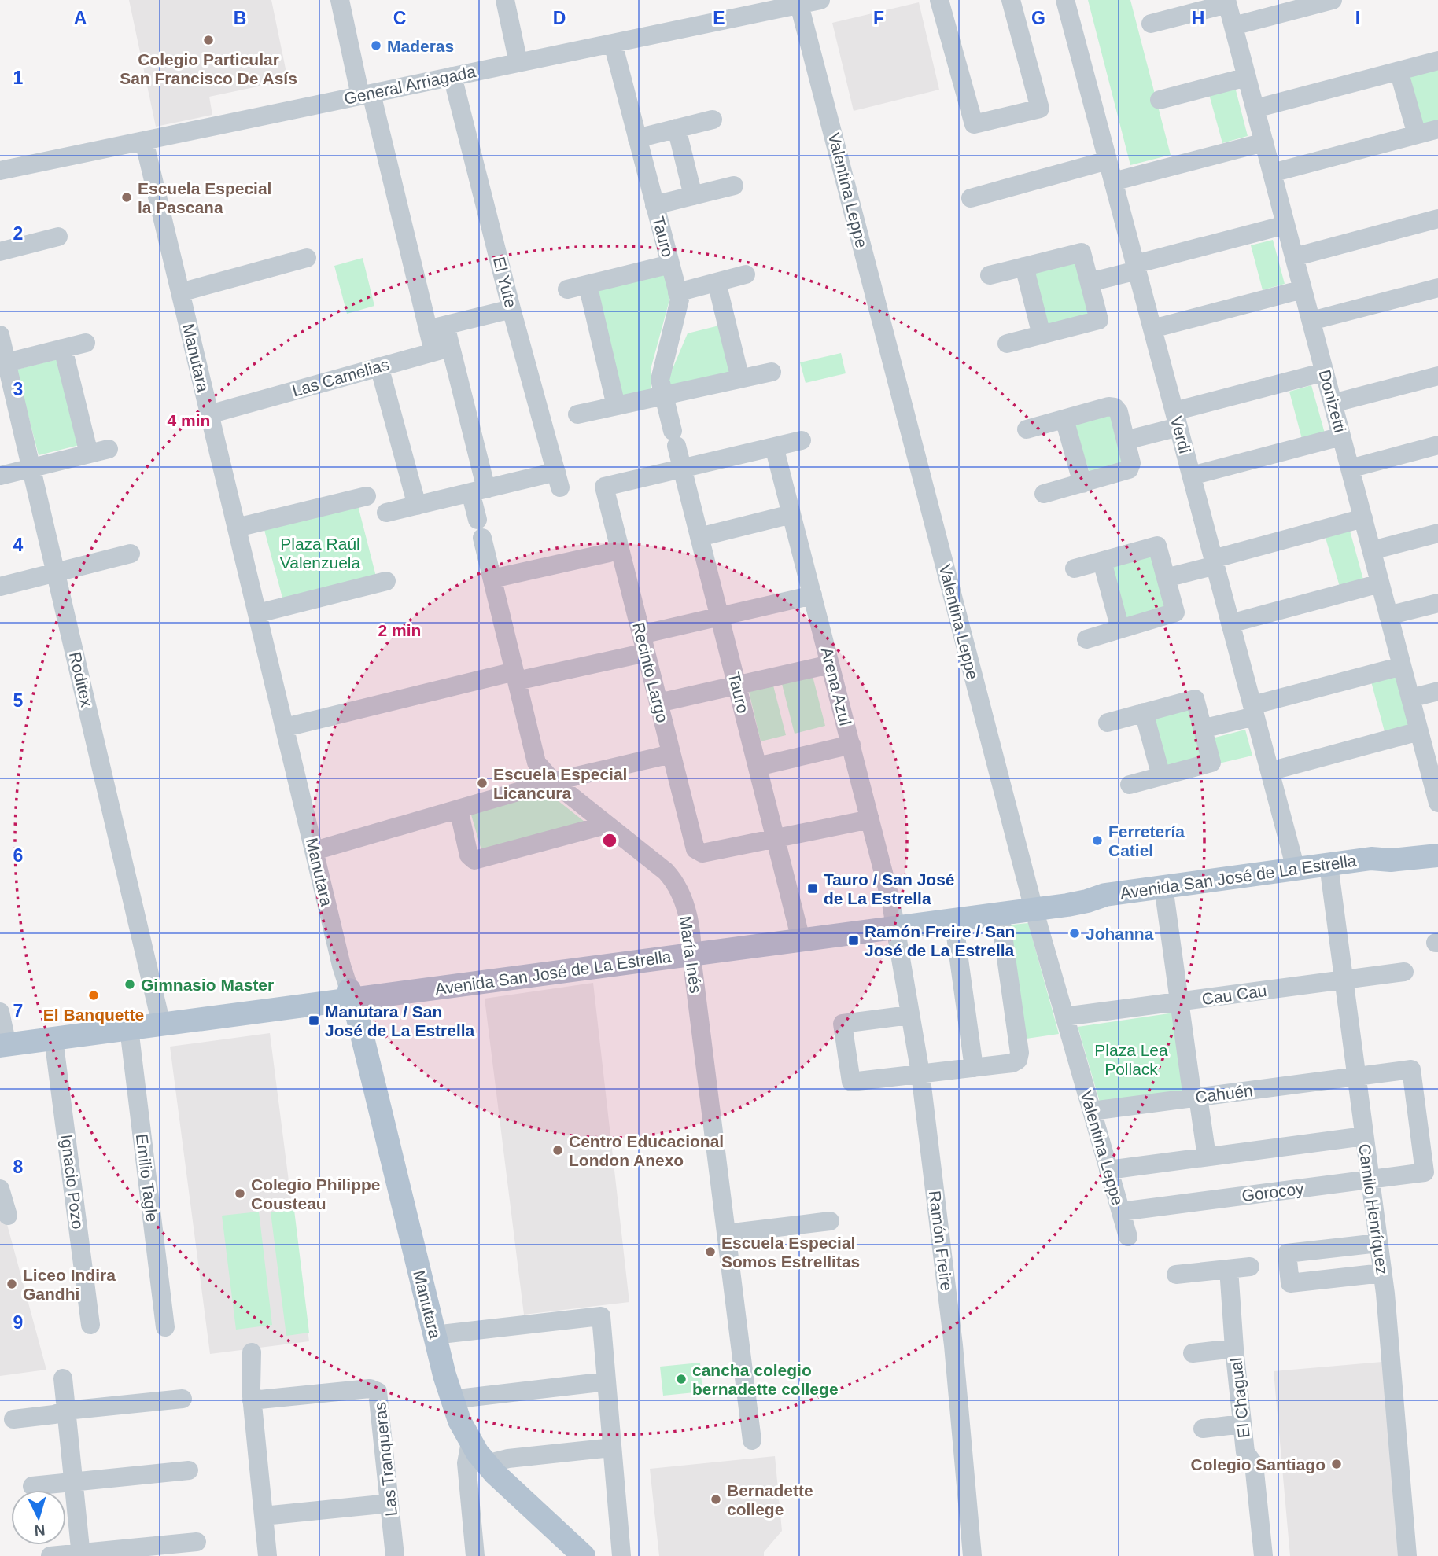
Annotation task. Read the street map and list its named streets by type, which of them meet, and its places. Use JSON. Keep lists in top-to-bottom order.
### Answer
{
  "streets": {
    "main road": ["Manutara", "Avenida San José de La Estrella"],
    "street": [
      "General Arriagada",
      "Valentina Leppe",
      "Tauro",
      "El Yute",
      "Las Camelias",
      "Donizetti",
      "Verdi",
      "Recinto Largo",
      "Roditex",
      "Arena Azul",
      "María Inés",
      "Cau Cau",
      "Cahuén",
      "Emilio Tagle",
      "Ignacio Pozo",
      "Gorocoy",
      "Camilo Henríquez",
      "Ramón Freire",
      "El Chagual",
      "Las Tranqueras"
    ]
  },
  "crossings": [
    ["General Arriagada", "Valentina Leppe"],
    ["General Arriagada", "Tauro"],
    ["General Arriagada", "El Yute"],
    ["General Arriagada", "Manutara"],
    ["Valentina Leppe", "Avenida San José de La Estrella"],
    ["Valentina Leppe", "Cau Cau"],
    ["Valentina Leppe", "Cahuén"],
    ["Valentina Leppe", "Gorocoy"],
    ["Tauro", "Recinto Largo"],
    ["Tauro", "Avenida San José de La Estrella"],
    ["El Yute", "María Inés"],
    ["Manutara", "Las Camelias"],
    ["Manutara", "Avenida San José de La Estrella"],
    ["Las Camelias", "María Inés"],
    ["Verdi", "Avenida San José de La Estrella"],
    ["Roditex", "Avenida San José de La Estrella"],
    ["Arena Azul", "Avenida San José de La Estrella"],
    ["Arena Azul", "Ramón Freire"],
    ["Avenida San José de La Estrella", "María Inés"],
    ["Avenida San José de La Estrella", "Emilio Tagle"],
    ["Avenida San José de La Estrella", "Ignacio Pozo"],
    ["Avenida San José de La Estrella", "Camilo Henríquez"],
    ["Avenida San José de La Estrella", "Ramón Freire"],
    ["Cau Cau", "Camilo Henríquez"],
    ["Cahuén", "Gorocoy"],
    ["Cahuén", "Camilo Henríquez"],
    ["Gorocoy", "Camilo Henríquez"]
  ],
  "parks": ["Plaza Raúl Valenzuela", "Plaza Lea Pollack"],
  "places": {
    "other": [
      "Colegio Particular San Francisco De Asís",
      "Maderas",
      "Escuela Especial la Pascana",
      "Escuela Especial Licancura",
      "Ferretería Catiel",
      "Johanna",
      "Gimnasio Master",
      "El Banquette",
      "Centro Educacional London Anexo",
      "Colegio Philippe Cousteau",
      "Escuela Especial Somos Estrellitas",
      "Liceo Indira Gandhi",
      "cancha colegio bernadette college",
      "Colegio Santiago",
      "Bernadette college"
    ],
    "transit": ["Tauro / San José de La Estrella", "Ramón Freire / San José de La Estrella", "Manutara / San José de La Estrella"]
  },
  "north": "bottom",
  "grid": {
    "columns": [
      "A",
      "B",
      "C",
      "D",
      "E",
      "F",
      "G",
      "H",
      "I"
    ],
    "rows": [
      "1",
      "2",
      "3",
      "4",
      "5",
      "6",
      "7",
      "8",
      "9"
    ]
  },
  "rings": ["4 min", "2 min"]
}
